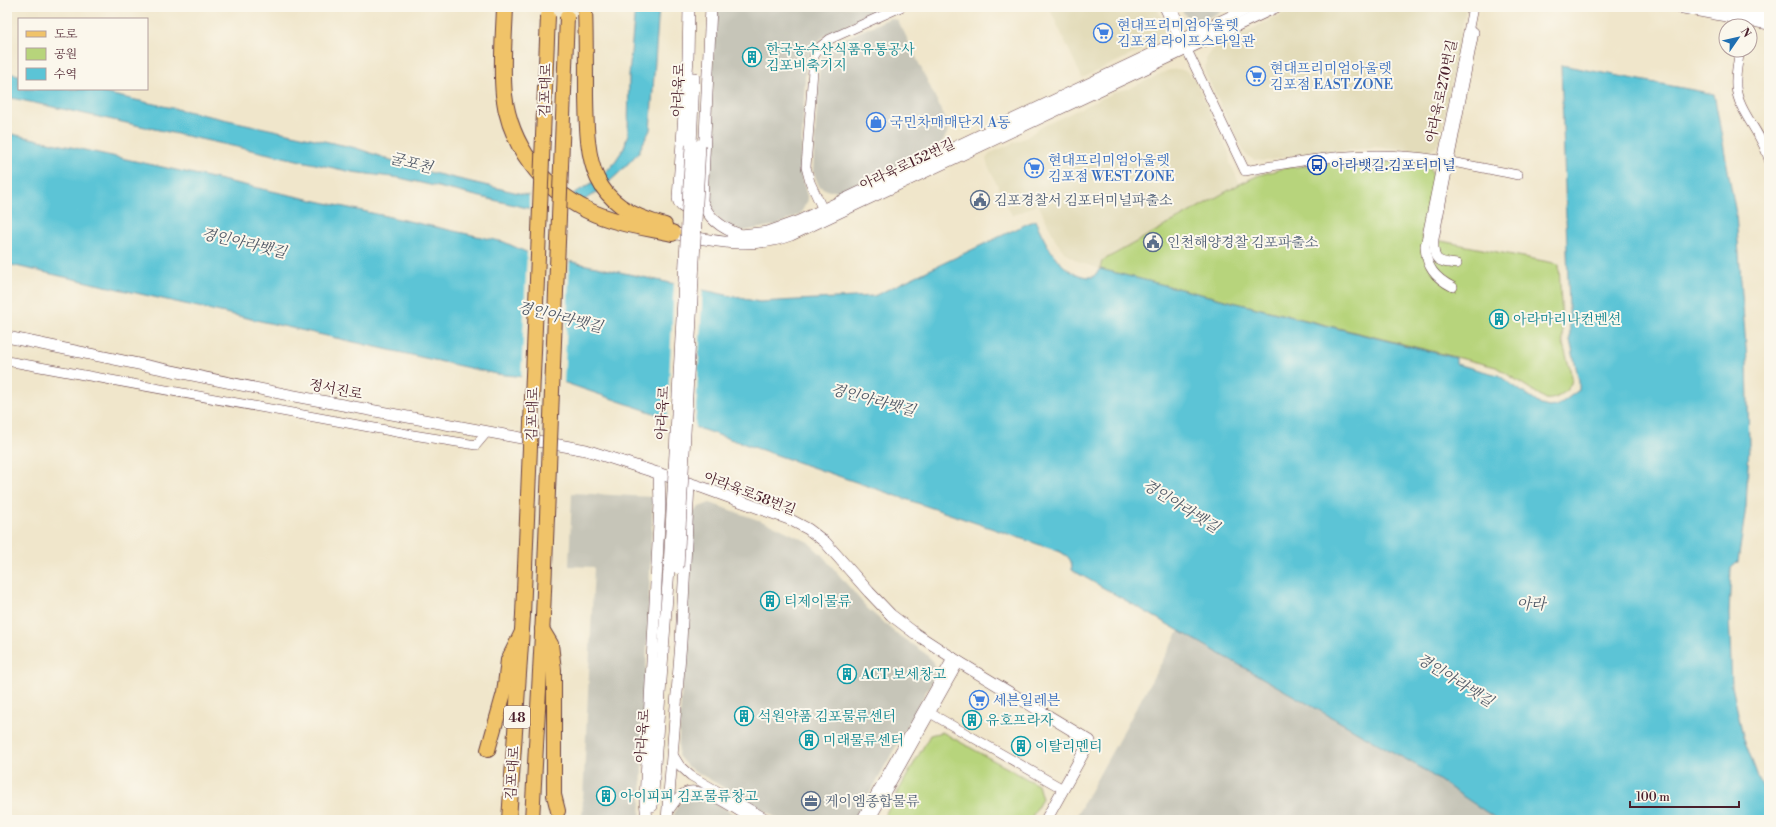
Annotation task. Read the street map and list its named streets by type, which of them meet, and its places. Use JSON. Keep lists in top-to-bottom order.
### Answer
{
  "streets": {
    "main road": ["김포대로", "48"],
    "street": [
      "아라육로",
      "아라육로270번길",
      "아라육로152번길",
      "정서진로",
      "아라육로58번길"
    ]
  },
  "crossings": [
    ["정서진로", "아라육로58번길"]
  ],
  "water": ["굴포천", "경인아라뱃길", "아라"],
  "places": {
    "supermarket": [
      "현대프리미엄아울렛 김포점 라이프스타일관",
      "현대프리미엄아울렛 김포점 EAST ZONE",
      "현대프리미엄아울렛 김포점 WEST ZONE",
      "세븐일레븐"
    ],
    "building": [
      "한국농수산식품유통공사 김포비축기지",
      "아라마리나컨벤션",
      "티제이물류",
      "ACT 보세창고",
      "석원약품 김포물류센터",
      "유호프라자",
      "미래물류센터",
      "이탈리멘티",
      "아이피피 김포물류창고"
    ],
    "shop": ["국민차매매단지 A동"],
    "bus stop": ["아라뱃길.김포터미널"],
    "public building": ["김포경찰서 김포터미널파출소", "인천해양경찰 김포파출소"],
    "office": ["케이엠종합물류"]
  },
  "legend": ["도로", "공원", "수역"],
  "scale_bar": "100 m",
  "north": "top right"
}
